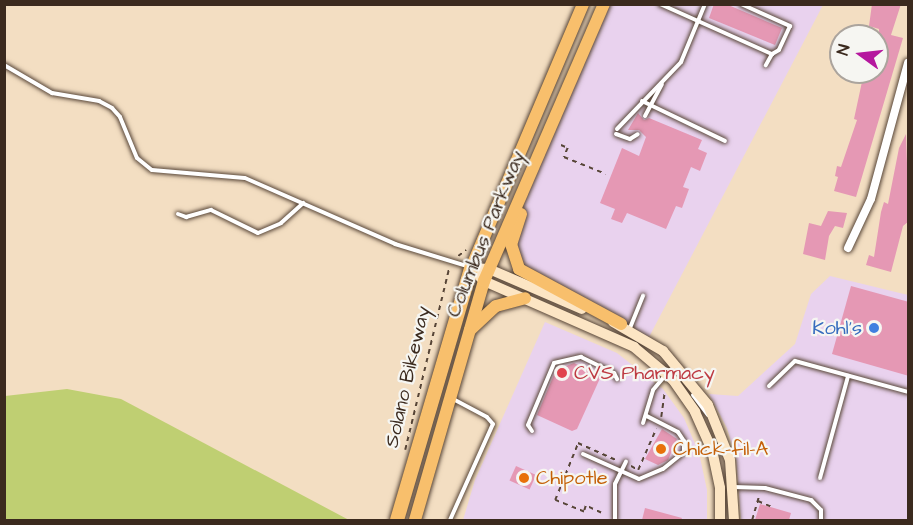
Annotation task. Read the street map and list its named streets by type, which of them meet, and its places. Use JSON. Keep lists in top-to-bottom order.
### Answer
{
  "streets": {
    "highway": ["Columbus Parkway"],
    "path": ["Solano Bikeway"]
  },
  "places": [
    "Kohl's",
    "CVS Pharmacy",
    "Chick-fil-A",
    "Chipotle"
  ],
  "north": "left"
}
